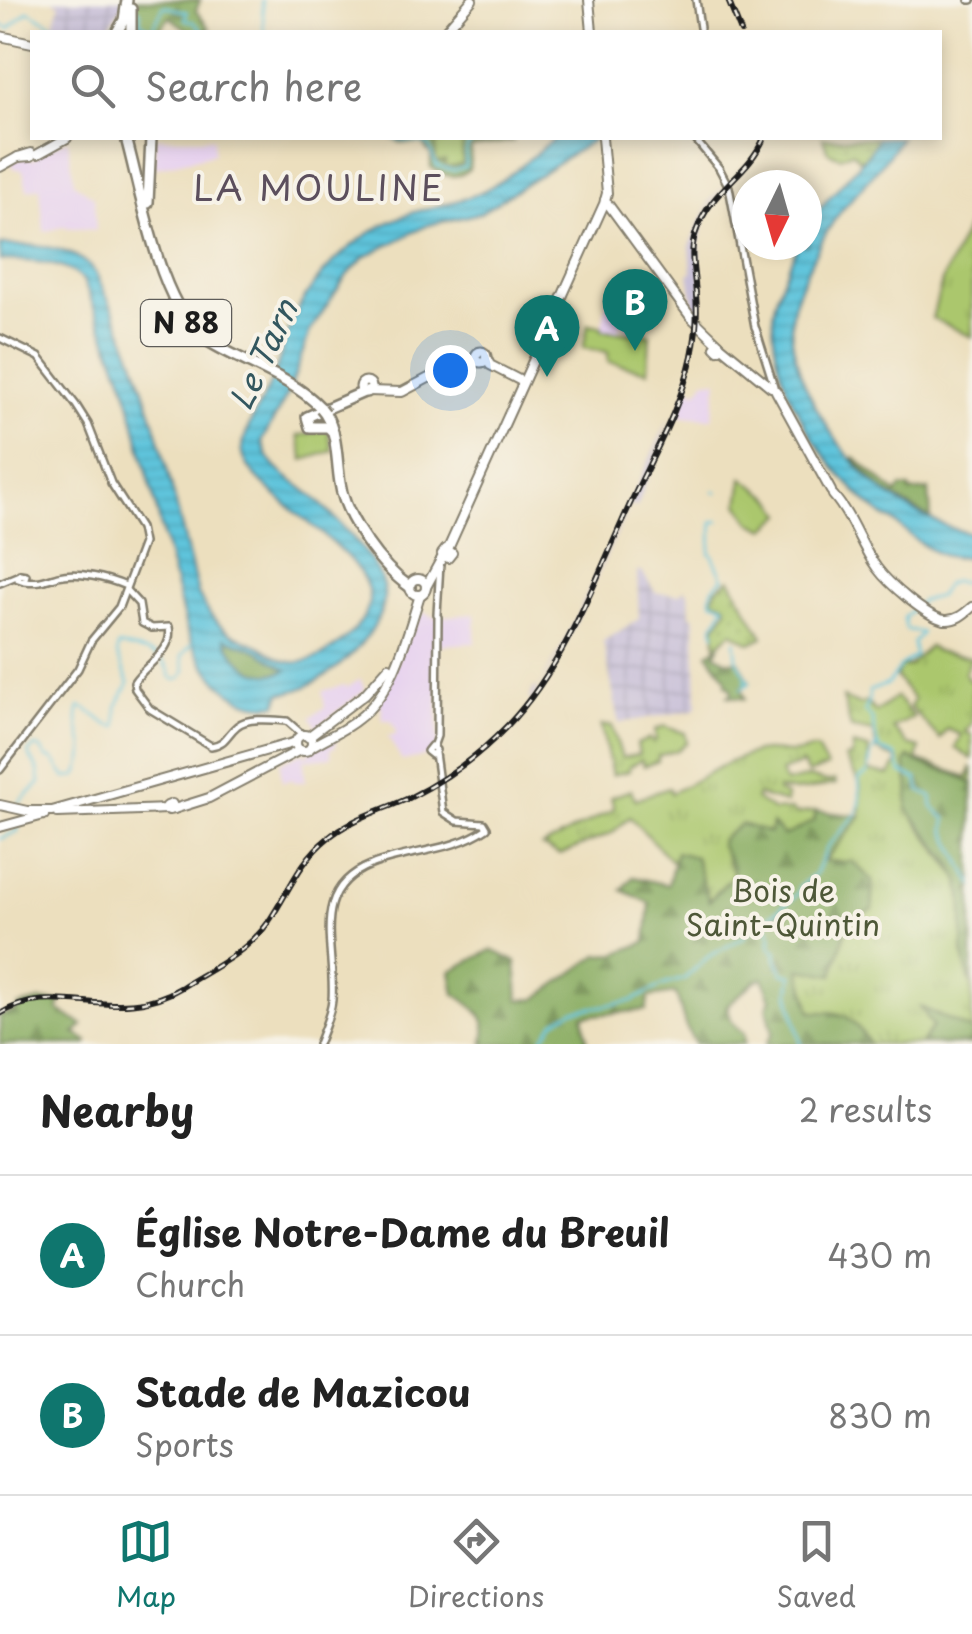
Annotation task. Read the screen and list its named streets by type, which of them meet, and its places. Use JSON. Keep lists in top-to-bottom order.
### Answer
{
  "streets": {
    "highway": ["N 88"]
  },
  "districts": ["LA MOULINE"],
  "water": ["Le Tarn"],
  "parks": ["Bois de Saint-Quintin"],
  "north": "bottom",
  "page": {
    "search": "Search here",
    "pins": ["B", "A"],
    "heading": ["Nearby", "2 results"],
    "list": [
      {
        "mark": "A",
        "name": "Église Notre-Dame du Breuil",
        "note": "Church",
        "value": "430 m"
      },
      {
        "mark": "B",
        "name": "Stade de Mazicou",
        "note": "Sports",
        "value": "830 m"
      }
    ],
    "nav": ["Map", "Directions", "Saved"]
  }
}
